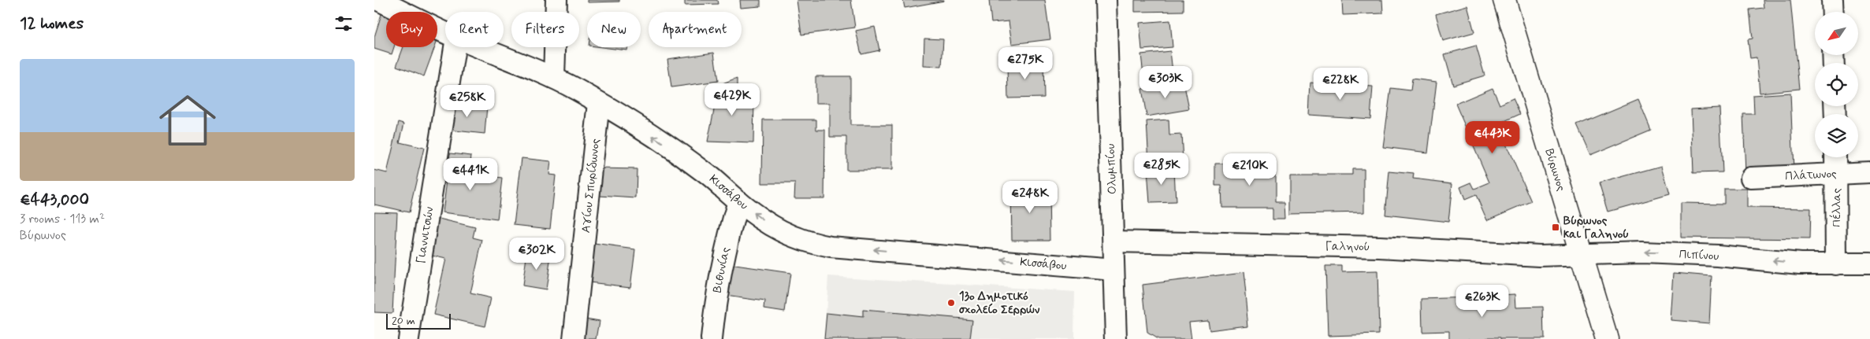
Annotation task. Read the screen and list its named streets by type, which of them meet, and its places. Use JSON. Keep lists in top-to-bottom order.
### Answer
{
  "streets": {
    "main road": ["Βύρωνος"],
    "street": [
      "Ολυμπίου",
      "Πλάτωνος",
      "Αγίου Σπυρίδωνος",
      "Κισσάβου",
      "Πέλλας",
      "Γιαννιτσών",
      "Γαληνού",
      "Πιπίνου",
      "Βιθυνίας"
    ]
  },
  "crossings": [
    ["Ολυμπίου", "Κισσάβου"],
    ["Ολυμπίου", "Γαληνού"],
    ["Βύρωνος", "Γαληνού"],
    ["Βύρωνος", "Πιπίνου"],
    ["Πλάτωνος", "Πέλλας"],
    ["Αγίου Σπυρίδωνος", "Κισσάβου"],
    ["Κισσάβου", "Βιθυνίας"],
    ["Πέλλας", "Πιπίνου"],
    ["Γαληνού", "Πιπίνου"]
  ],
  "one_way": ["Κισσάβου", "Πιπίνου"],
  "places": {
    "transit": ["Βύρωνος και Γαληνού"],
    "other": ["13ο Δημοτικό σχολείο Σερρών"]
  },
  "scale_bar": "20 m",
  "north": "bottom left",
  "page": {
    "heading": "12 homes",
    "chip": [
      "Buy",
      "Rent",
      "Filters",
      "New",
      "Apartment"
    ],
    "list": [
      {
        "name": "€443,000",
        "note": "3 rooms · 113 m² · Βύρωνος"
      }
    ],
    "price": [
      "€275K",
      "€303K",
      "€228K",
      "€429K",
      "€258K",
      "€443K",
      "€285K",
      "€210K",
      "€441K",
      "€248K",
      "€302K",
      "€263K"
    ],
    "scale": "20 m"
  }
}
